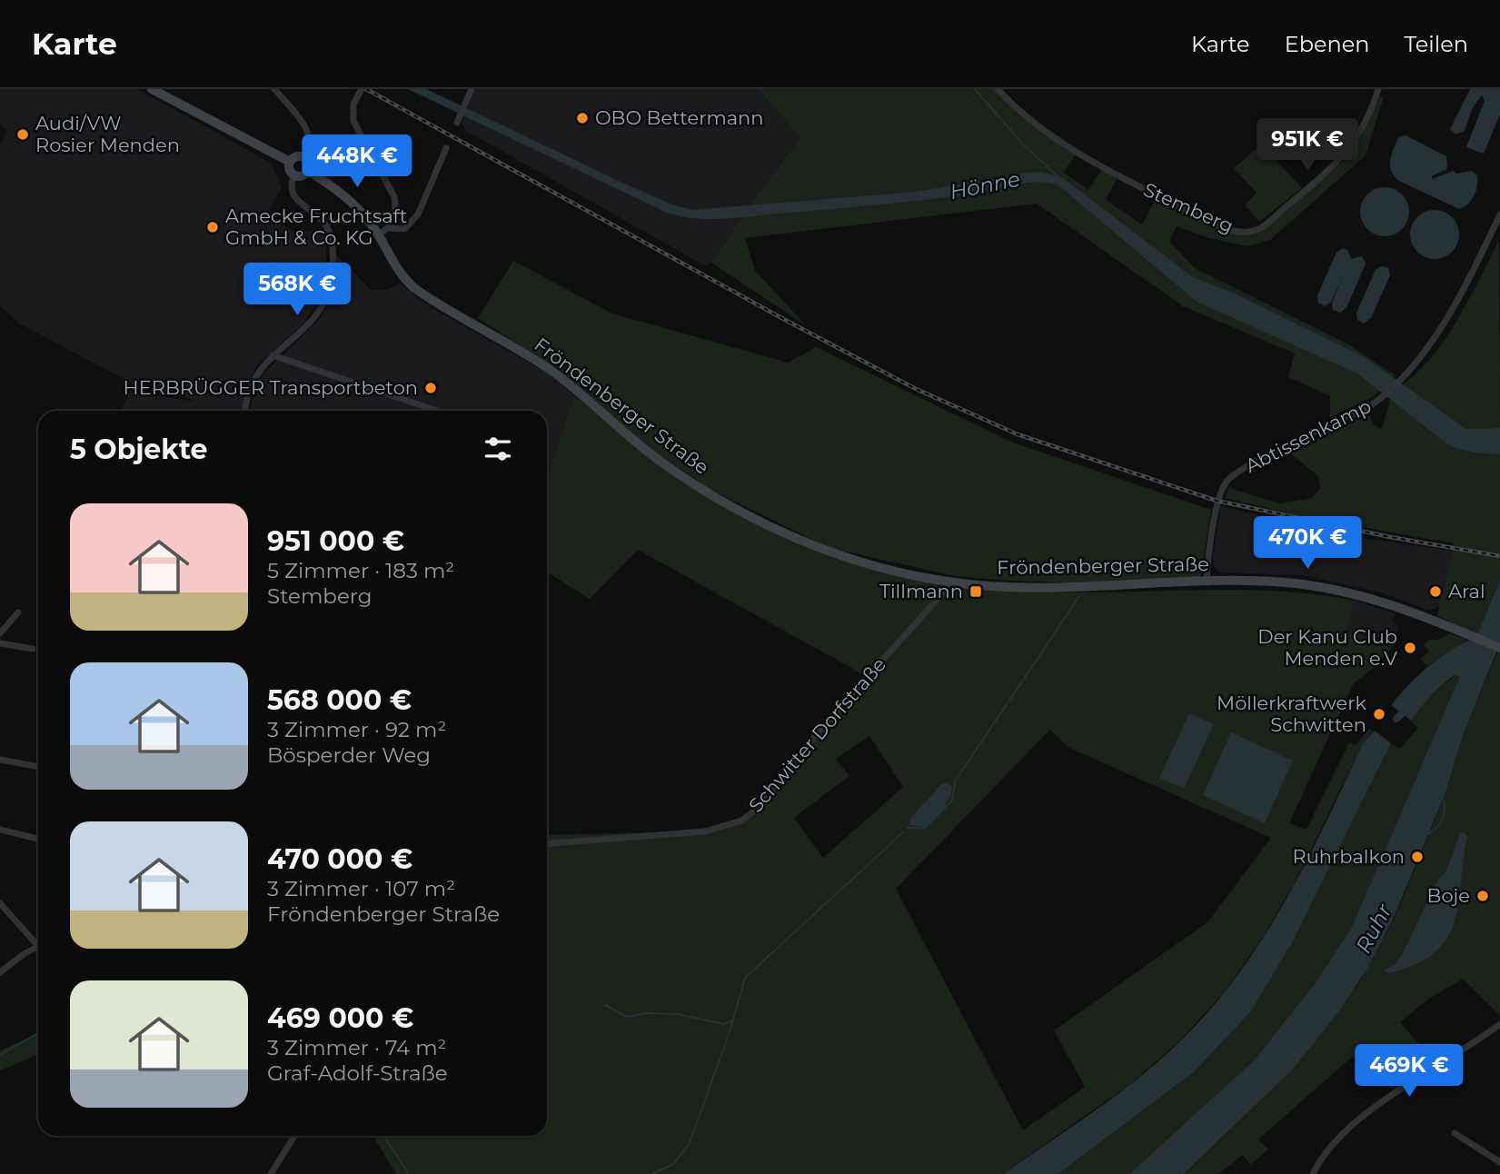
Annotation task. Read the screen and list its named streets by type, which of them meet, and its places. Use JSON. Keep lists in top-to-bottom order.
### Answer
{
  "streets": {
    "main road": ["Fröndenberger Straße"],
    "street": ["Stemberg", "Abtissenkamp", "Schwitter Dorfstraße"]
  },
  "crossings": [
    ["Fröndenberger Straße", "Abtissenkamp"],
    ["Fröndenberger Straße", "Schwitter Dorfstraße"]
  ],
  "water": ["Hönne", "Ruhr"],
  "places": {
    "other": [
      "OBO Bettermann",
      "Audi/VW Rosier Menden",
      "Amecke Fruchtsaft GmbH & Co. KG",
      "HERBRÜGGER Transportbeton",
      "Aral",
      "Der Kanu Club Menden e.V",
      "Möllerkraftwerk Schwitten",
      "Ruhrbalkon",
      "Boje"
    ],
    "transit": ["Tillmann"]
  },
  "page": {
    "header": "Karte",
    "nav": ["Karte", "Ebenen", "Teilen"],
    "price": [
      "951K €",
      "448K €",
      "568K €",
      "470K €",
      "469K €"
    ],
    "heading": "5 Objekte",
    "list": [
      {
        "name": "951 000 €",
        "note": "5 Zimmer · 183 m² · Stemberg"
      },
      {
        "name": "568 000 €",
        "note": "3 Zimmer · 92 m² · Bösperder Weg"
      },
      {
        "name": "470 000 €",
        "note": "3 Zimmer · 107 m² · Fröndenberger Straße"
      },
      {
        "name": "469 000 €",
        "note": "3 Zimmer · 74 m² · Graf-Adolf-Straße"
      }
    ]
  }
}
